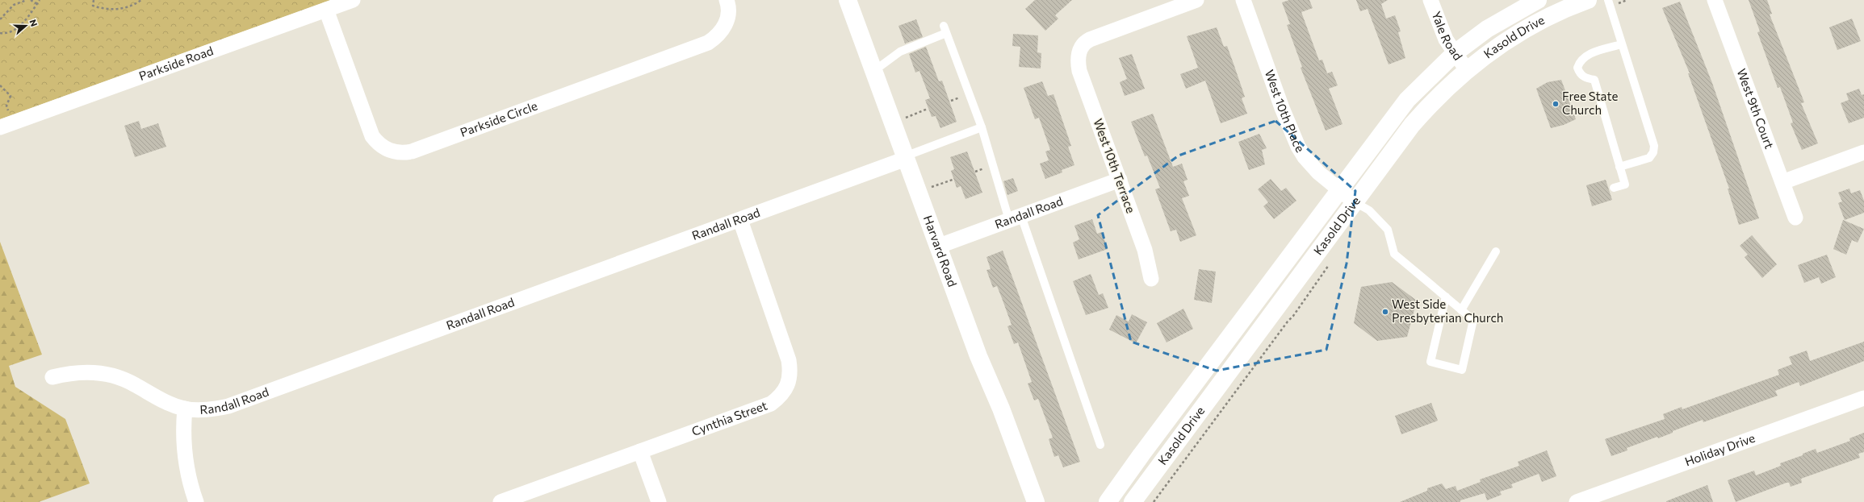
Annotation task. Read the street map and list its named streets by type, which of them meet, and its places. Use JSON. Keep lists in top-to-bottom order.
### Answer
{
  "streets": {
    "main road": ["Kasold Drive", "Harvard Road"],
    "street": [
      "Yale Road",
      "Parkside Road",
      "West 9th Court",
      "West 10th Place",
      "Parkside Circle",
      "West 10th Terrace",
      "Randall Road",
      "Cynthia Street",
      "Holiday Drive"
    ]
  },
  "crossings": [
    ["Yale Road", "Kasold Drive"],
    ["Kasold Drive", "West 10th Place"],
    ["Parkside Road", "Parkside Circle"],
    ["West 10th Terrace", "Randall Road"],
    ["Randall Road", "Harvard Road"],
    ["Randall Road", "Cynthia Street"]
  ],
  "places": ["Free State Church", "West Side Presbyterian Church"],
  "north": "right"
}
